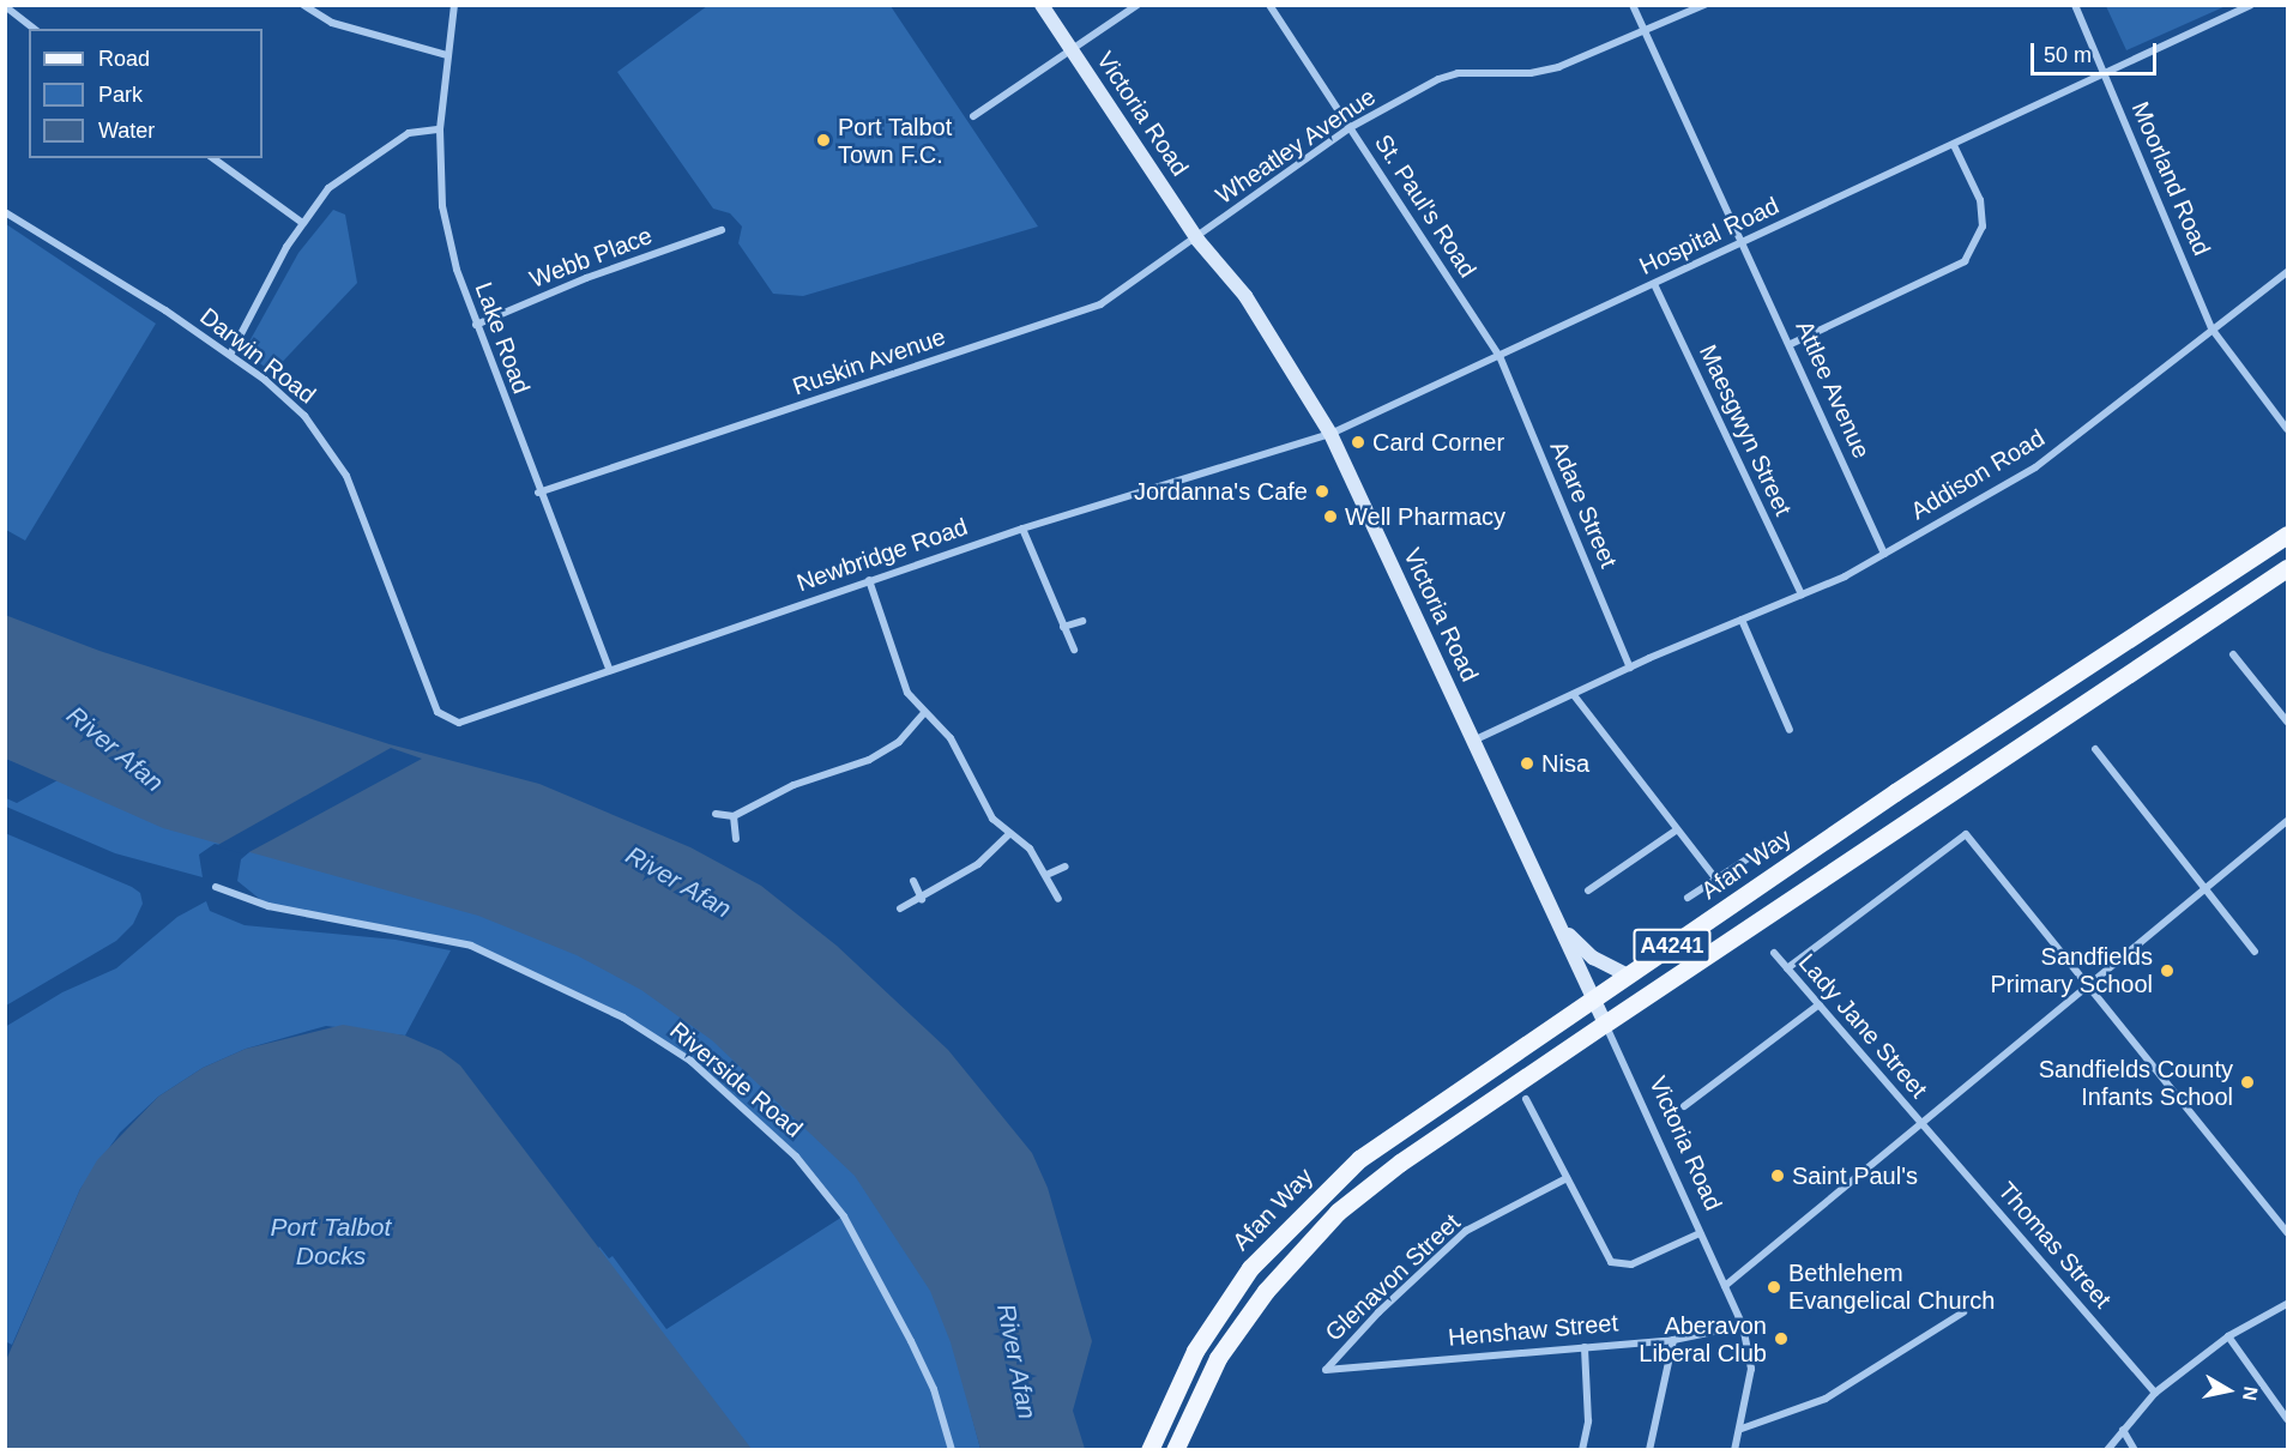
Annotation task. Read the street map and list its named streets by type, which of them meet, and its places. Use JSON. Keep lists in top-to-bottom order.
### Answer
{
  "streets": {
    "main road": ["Afan Way", "A4241"],
    "street": [
      "Victoria Road",
      "Wheatley Avenue",
      "Moorland Road",
      "St. Paul's Road",
      "Hospital Road",
      "Webb Place",
      "Lake Road",
      "Darwin Road",
      "Ruskin Avenue",
      "Attlee Avenue",
      "Maesgwyn Street",
      "Addison Road",
      "Adare Street",
      "Newbridge Road",
      "Lady Jane Street",
      "Riverside Road",
      "Thomas Street",
      "Glenavon Street",
      "Henshaw Street"
    ]
  },
  "crossings": [
    ["Victoria Road", "Wheatley Avenue"],
    ["Victoria Road", "Hospital Road"],
    ["Victoria Road", "Ruskin Avenue"],
    ["Victoria Road", "Addison Road"],
    ["Victoria Road", "Newbridge Road"],
    ["Victoria Road", "Afan Way"],
    ["Victoria Road", "Henshaw Street"],
    ["Wheatley Avenue", "St. Paul's Road"],
    ["Wheatley Avenue", "Ruskin Avenue"],
    ["Wheatley Avenue", "Attlee Avenue"],
    ["Moorland Road", "Hospital Road"],
    ["Moorland Road", "Addison Road"],
    ["St. Paul's Road", "Hospital Road"],
    ["St. Paul's Road", "Adare Street"],
    ["Hospital Road", "Attlee Avenue"],
    ["Hospital Road", "Maesgwyn Street"],
    ["Hospital Road", "Adare Street"],
    ["Hospital Road", "Newbridge Road"],
    ["Webb Place", "Lake Road"],
    ["Lake Road", "Ruskin Avenue"],
    ["Lake Road", "Newbridge Road"],
    ["Darwin Road", "Newbridge Road"],
    ["Attlee Avenue", "Addison Road"],
    ["Maesgwyn Street", "Addison Road"],
    ["Addison Road", "Adare Street"],
    ["Lady Jane Street", "Thomas Street"],
    ["Glenavon Street", "Henshaw Street"]
  ],
  "water": ["River Afan", "Port Talbot Docks"],
  "places": [
    "Port Talbot Town F.C.",
    "Card Corner",
    "Jordanna's Cafe",
    "Well Pharmacy",
    "Nisa",
    "Sandfields Primary School",
    "Sandfields County Infants School",
    "Saint Paul's",
    "Bethlehem Evangelical Church",
    "Aberavon Liberal Club"
  ],
  "legend": ["Road", "Park", "Water"],
  "scale_bar": "50 m",
  "north": "right"
}
